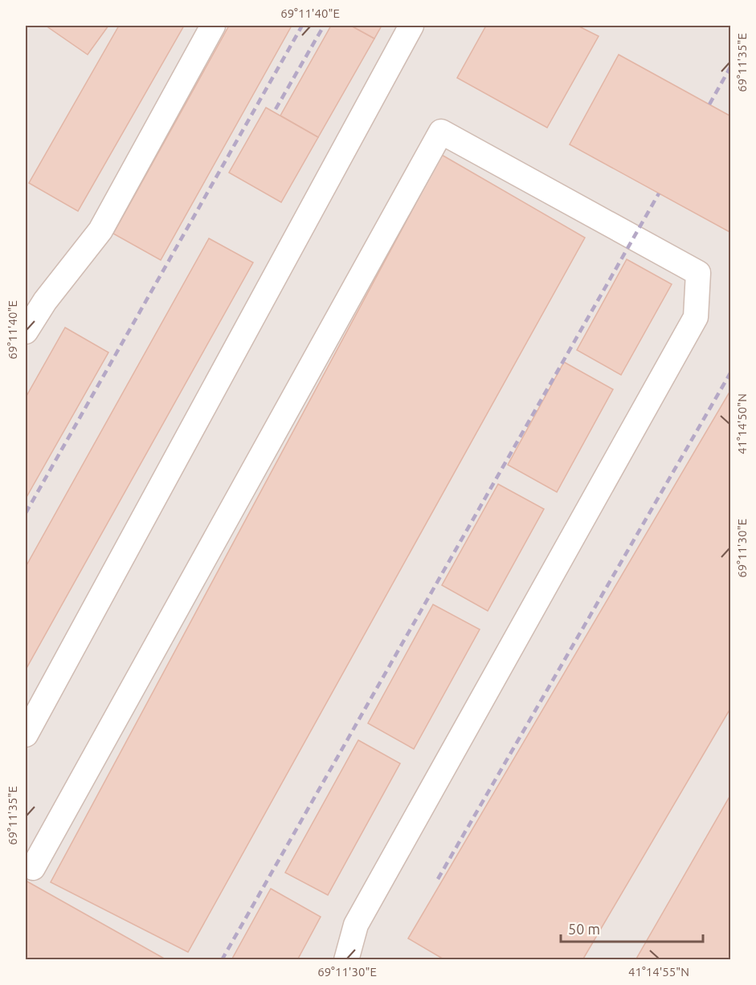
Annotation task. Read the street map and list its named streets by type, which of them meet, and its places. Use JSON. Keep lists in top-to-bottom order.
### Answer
{
  "scale_bar": "50 m",
  "coordinates": [
    "69°11'40\"E",
    "69°11'35\"E",
    "41°14'50\"N",
    "69°11'30\"E",
    "41°14'55\"N"
  ]
}
